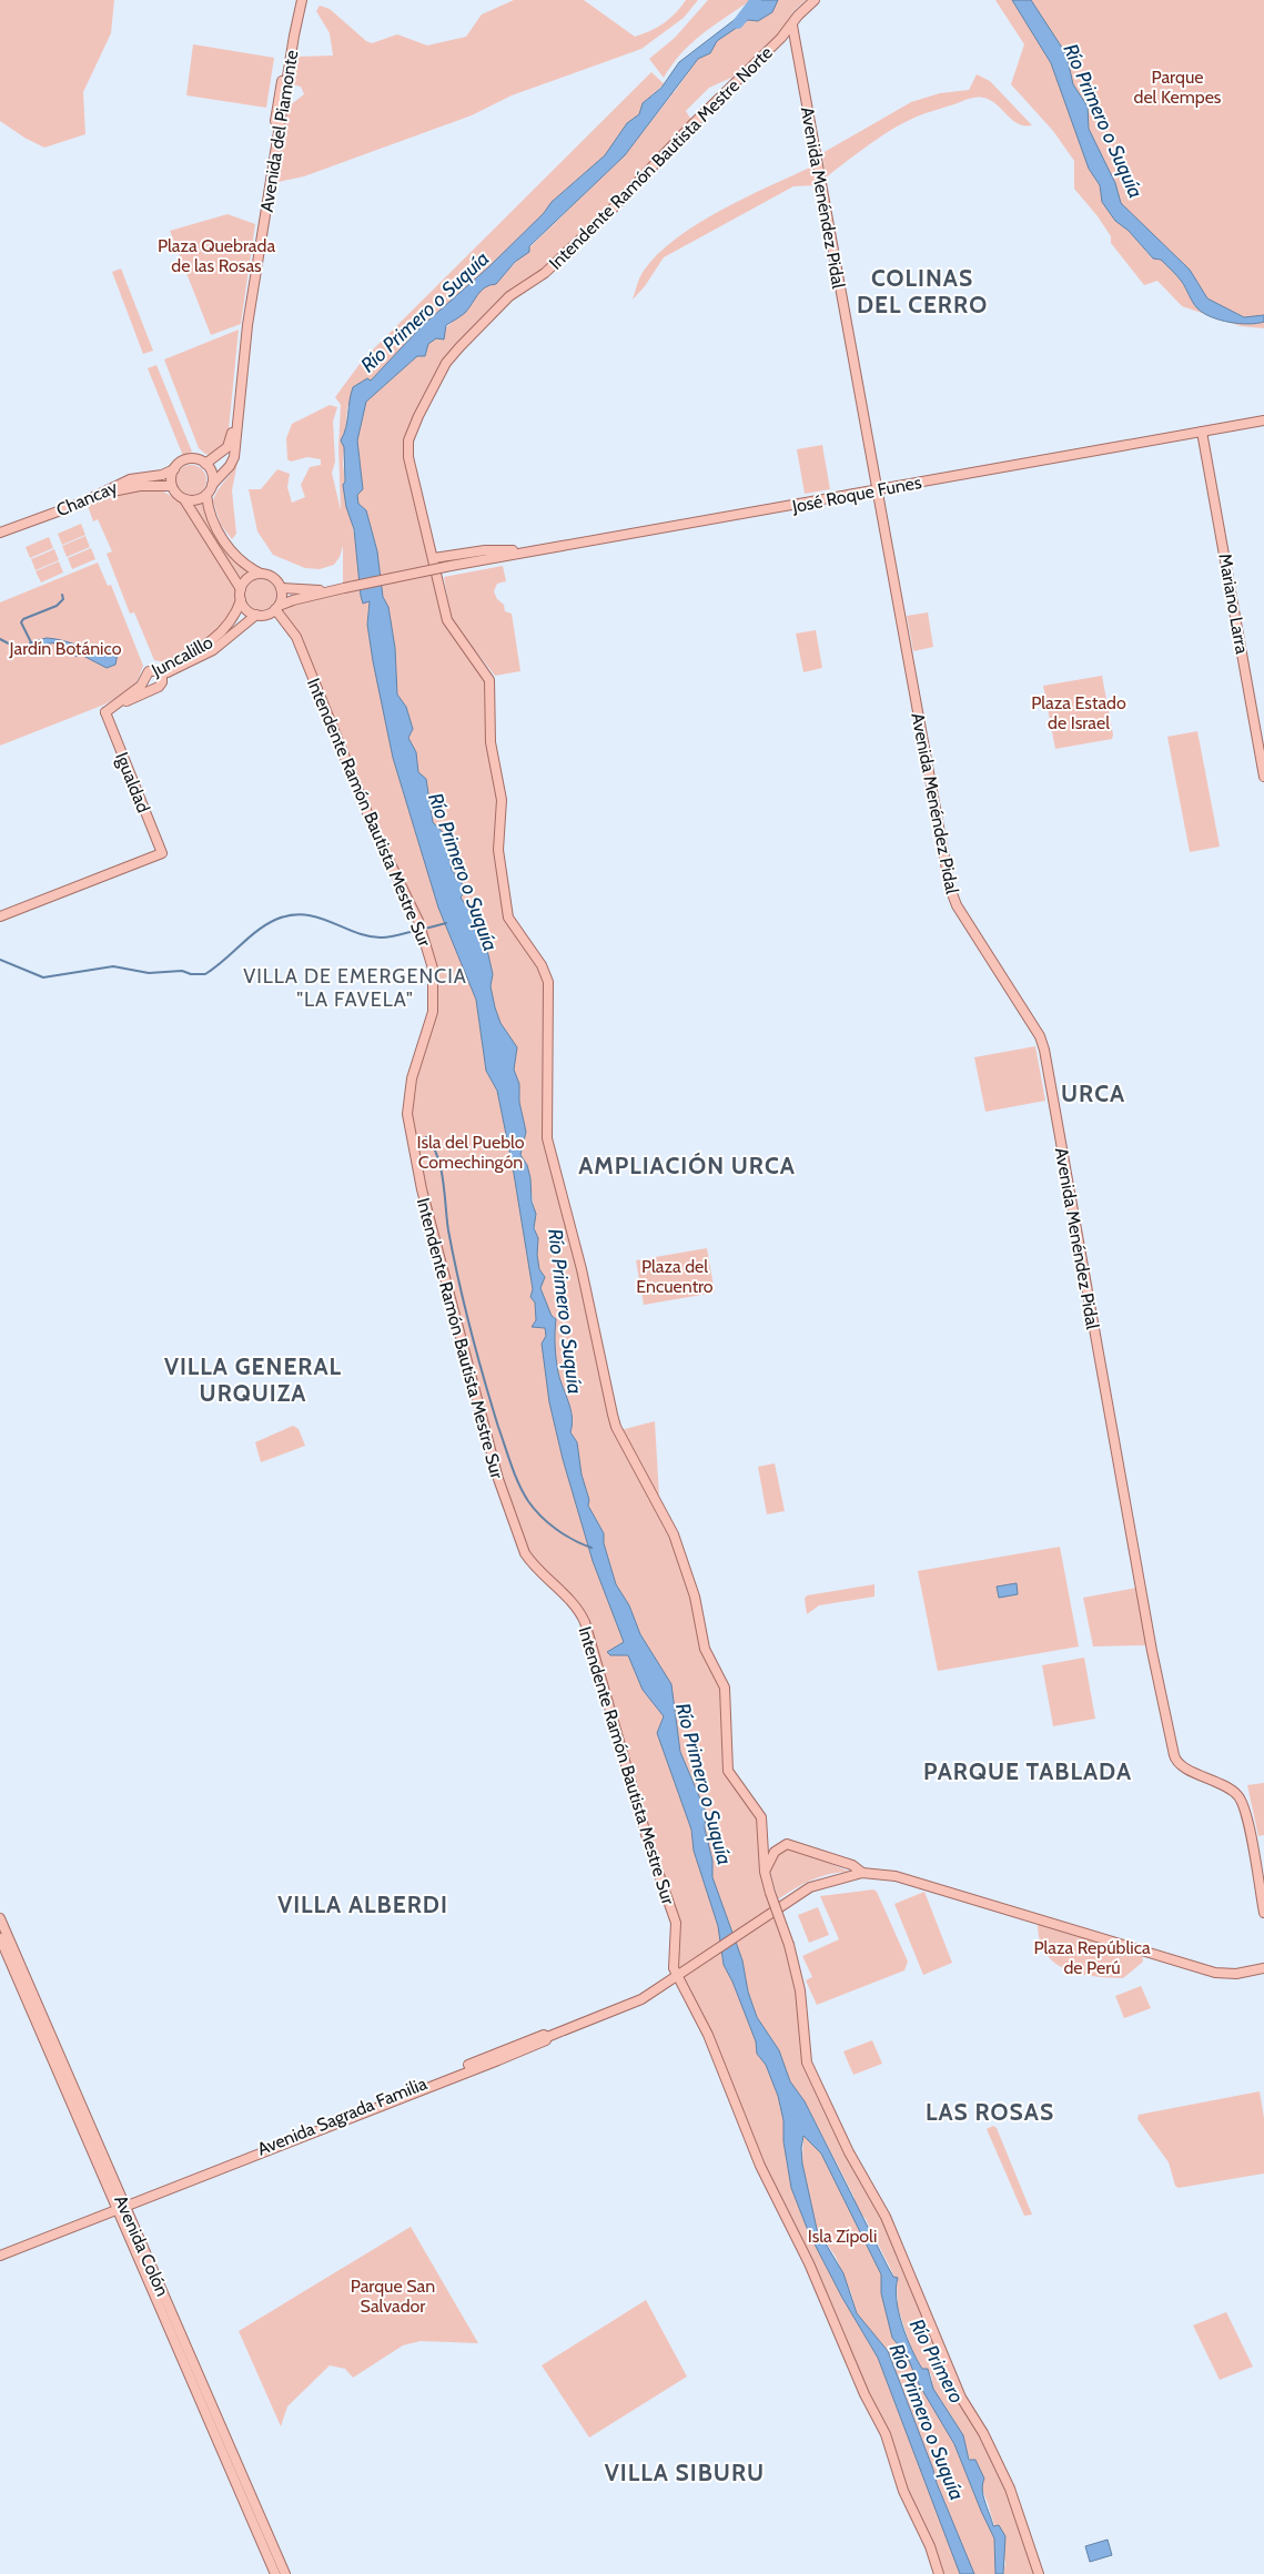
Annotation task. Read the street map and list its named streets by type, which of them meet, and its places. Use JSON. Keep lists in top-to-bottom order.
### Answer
{
  "streets": {
    "main road": [
      "Avenida del Piamonte",
      "Intendente Ramón Bautista Mestre Norte",
      "Avenida Menéndez Pidal",
      "José Roque Funes",
      "Chancay",
      "Mariano Larra",
      "Juncalillo",
      "Igualdad",
      "Intendente Ramón Bautista Mestre Sur",
      "Avenida Sagrada Familia",
      "Avenida Colón"
    ]
  },
  "crossings": [
    ["Avenida del Piamonte", "Chancay"],
    ["Intendente Ramón Bautista Mestre Norte", "Avenida Menéndez Pidal"],
    ["Avenida Menéndez Pidal", "José Roque Funes"],
    ["José Roque Funes", "Mariano Larra"],
    ["Juncalillo", "Igualdad"],
    ["Juncalillo", "Intendente Ramón Bautista Mestre Sur"],
    ["Intendente Ramón Bautista Mestre Sur", "Avenida Sagrada Familia"],
    ["Avenida Sagrada Familia", "Avenida Colón"]
  ],
  "districts": [
    "COLINAS DEL CERRO",
    "VILLA DE EMERGENCIA \"LA FAVELA\"",
    "URCA",
    "AMPLIACIÓN URCA",
    "VILLA GENERAL URQUIZA",
    "PARQUE TABLADA",
    "VILLA ALBERDI",
    "LAS ROSAS",
    "VILLA SIBURU"
  ],
  "water": ["Río Primero o Suquía", "Río Primero"],
  "parks": [
    "Parque del Kempes",
    "Plaza Quebrada de las Rosas",
    "Jardín Botánico",
    "Plaza Estado de Israel",
    "Isla del Pueblo Comechingón",
    "Plaza del Encuentro",
    "Plaza República de Perú",
    "Isla Zípoli",
    "Parque San Salvador"
  ]
}
